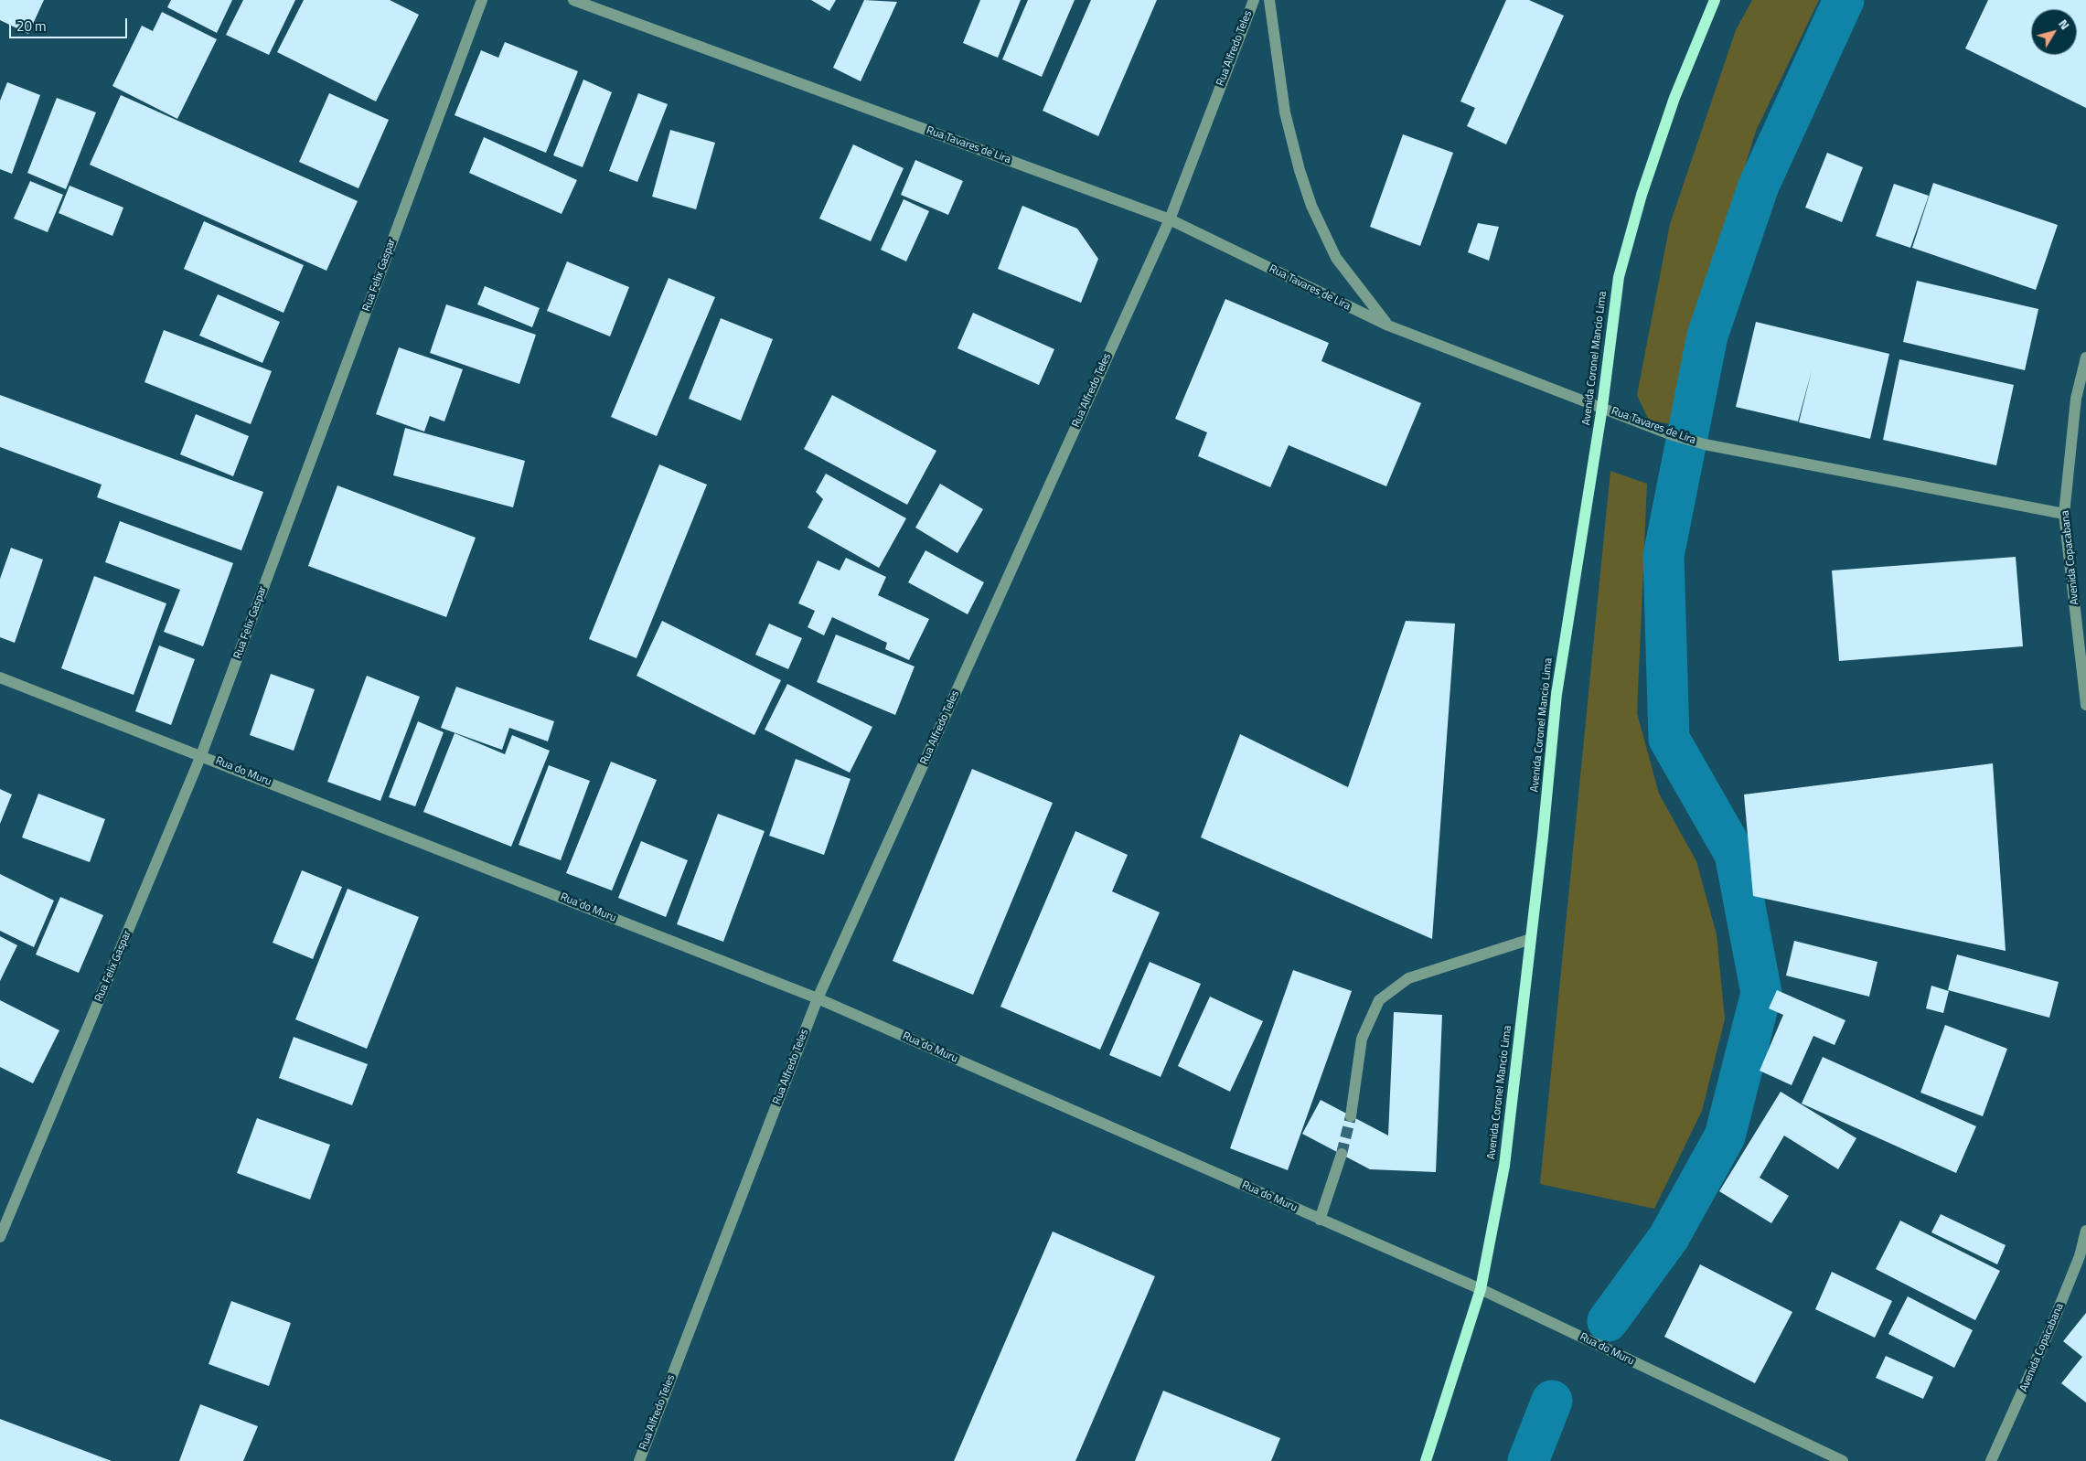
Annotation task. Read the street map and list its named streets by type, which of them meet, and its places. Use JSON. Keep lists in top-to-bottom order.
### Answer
{
  "streets": {
    "main road": ["Avenida Coronel Mancio Lima"],
    "street": [
      "Rua Alfredo Teles",
      "Rua Tavares de Lira",
      "Rua Felix Gaspar",
      "Avenida Copacabana",
      "Rua do Muru"
    ]
  },
  "crossings": [
    ["Rua Alfredo Teles", "Rua Tavares de Lira"],
    ["Rua Alfredo Teles", "Rua do Muru"],
    ["Rua Tavares de Lira", "Avenida Coronel Mancio Lima"],
    ["Rua Tavares de Lira", "Avenida Copacabana"],
    ["Rua Felix Gaspar", "Rua do Muru"],
    ["Avenida Coronel Mancio Lima", "Rua do Muru"]
  ],
  "scale_bar": "20 m",
  "north": "top right"
}
